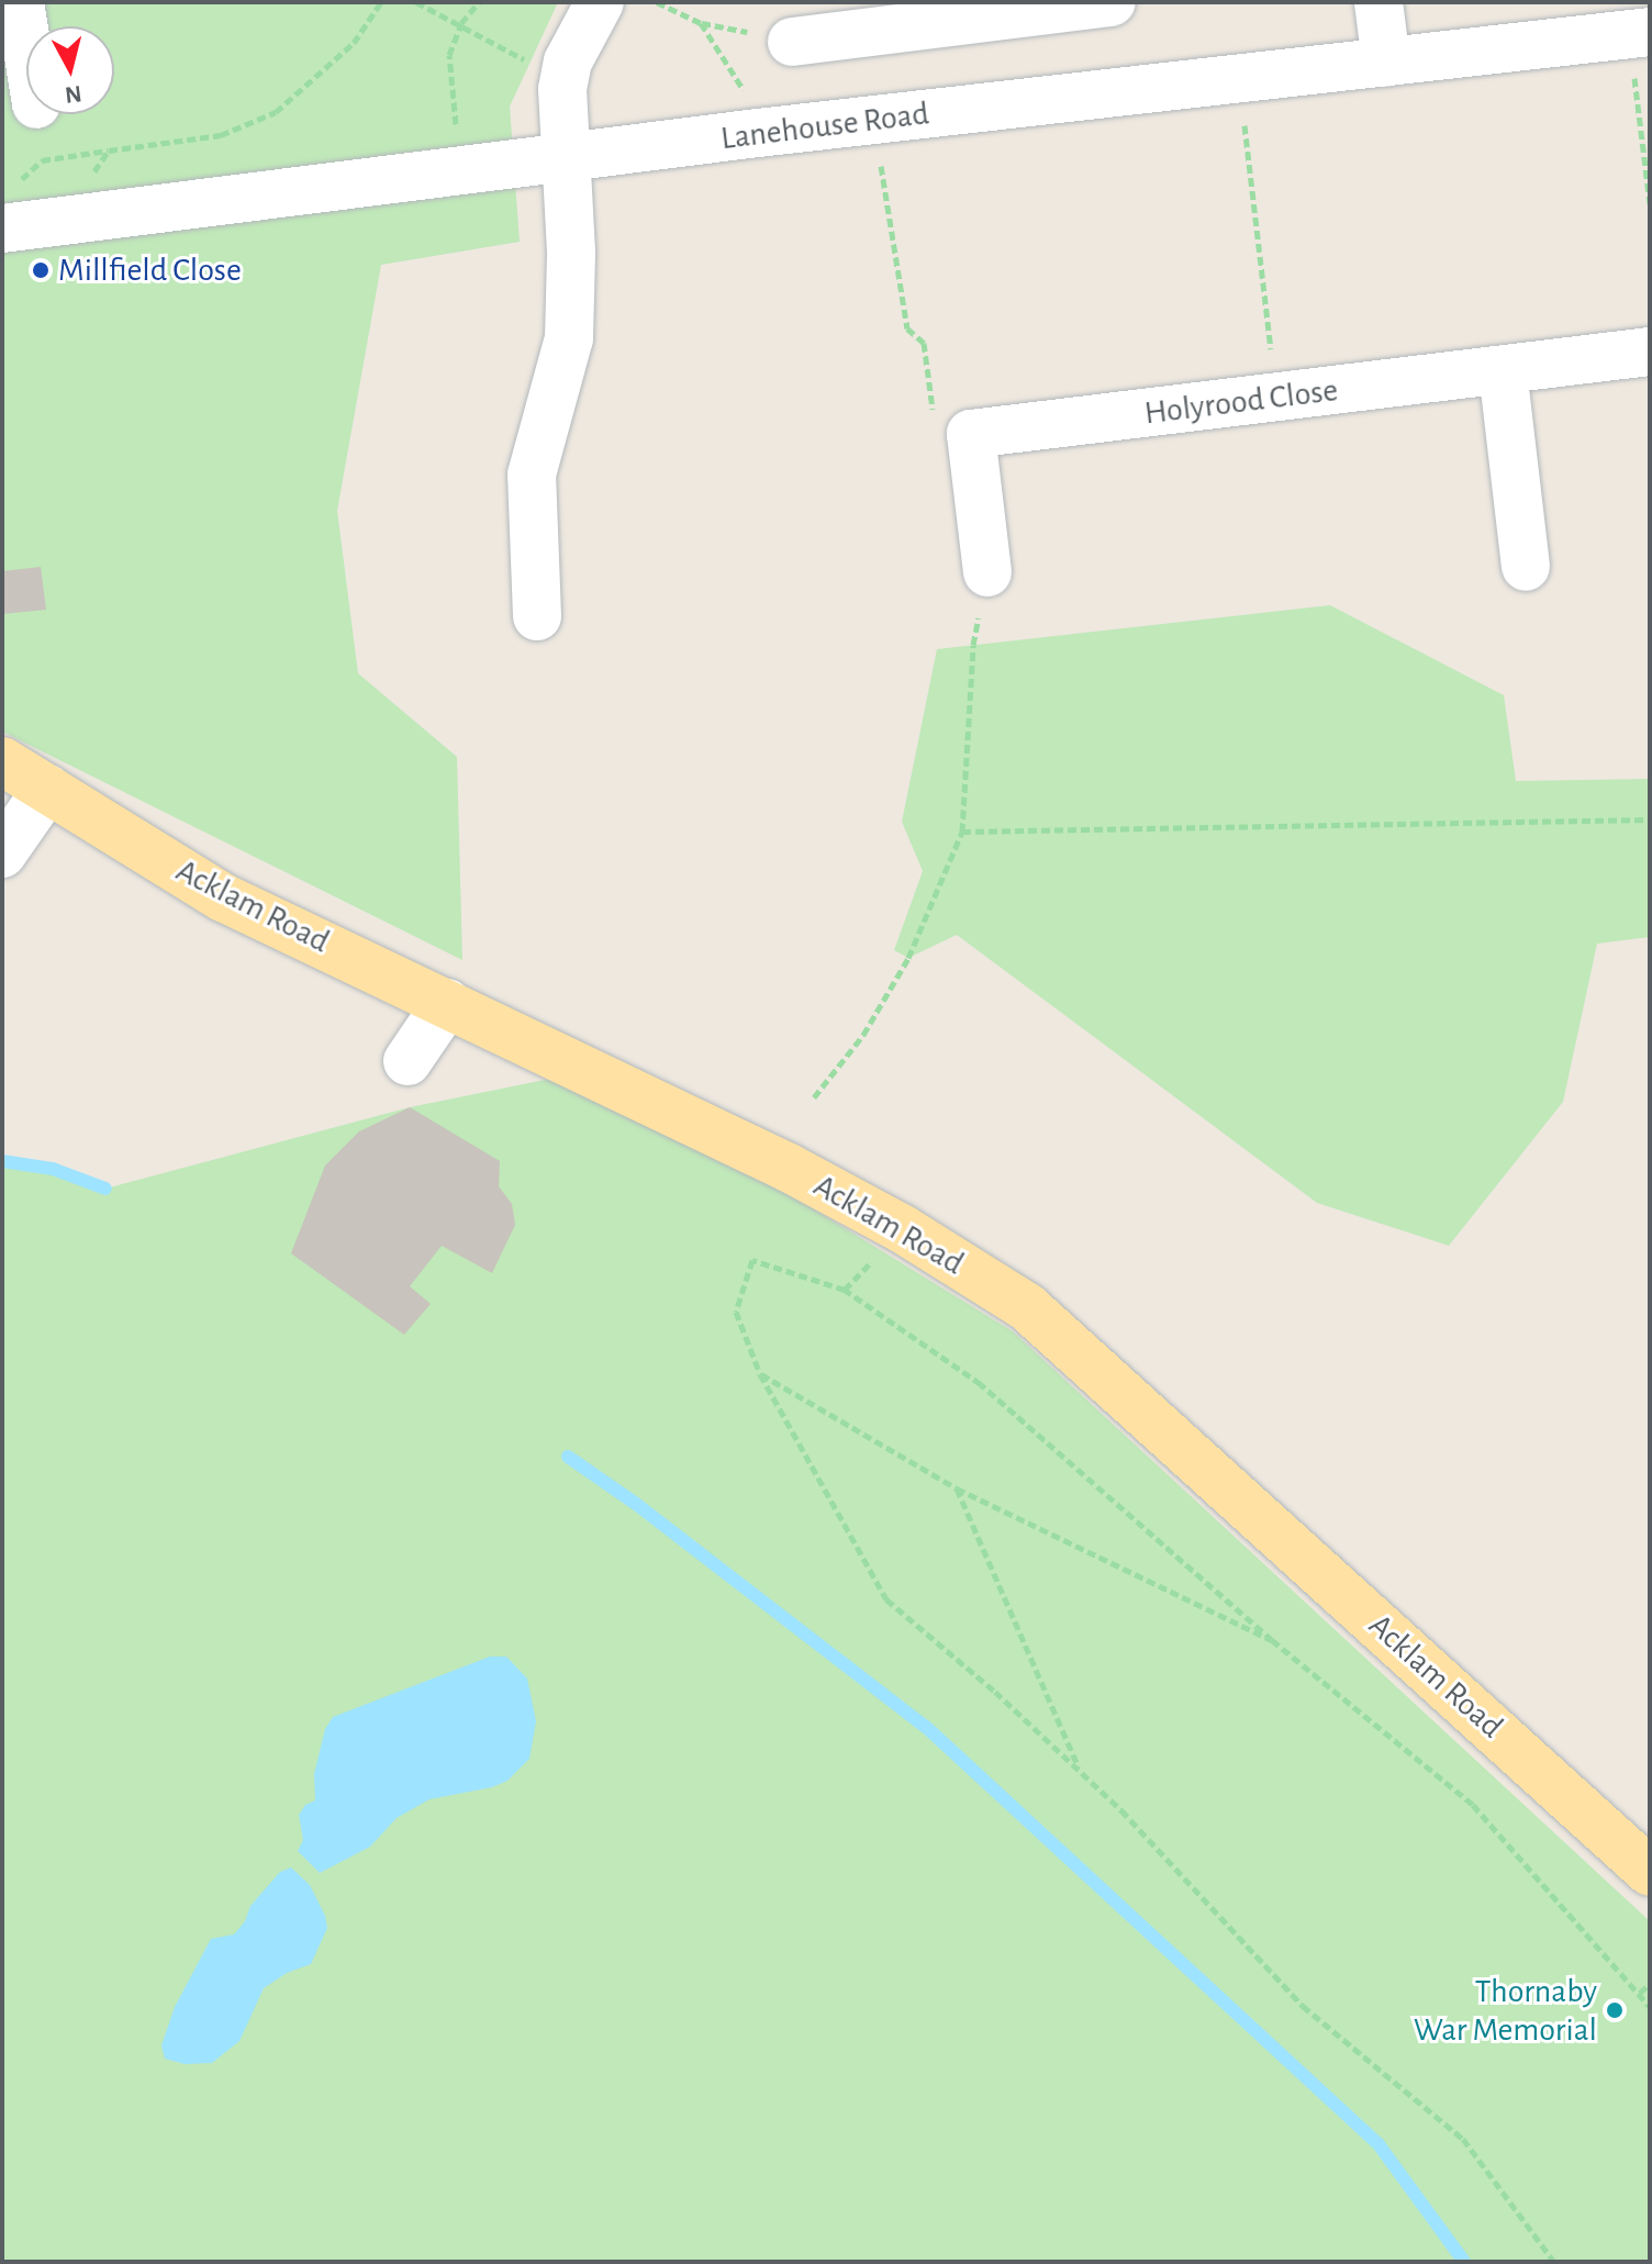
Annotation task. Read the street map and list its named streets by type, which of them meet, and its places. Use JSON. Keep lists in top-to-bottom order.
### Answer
{
  "streets": {
    "main road": ["Acklam Road"],
    "street": ["Lanehouse Road", "Holyrood Close"]
  },
  "places": ["Millfield Close", "Thornaby War Memorial"],
  "north": "bottom"
}
